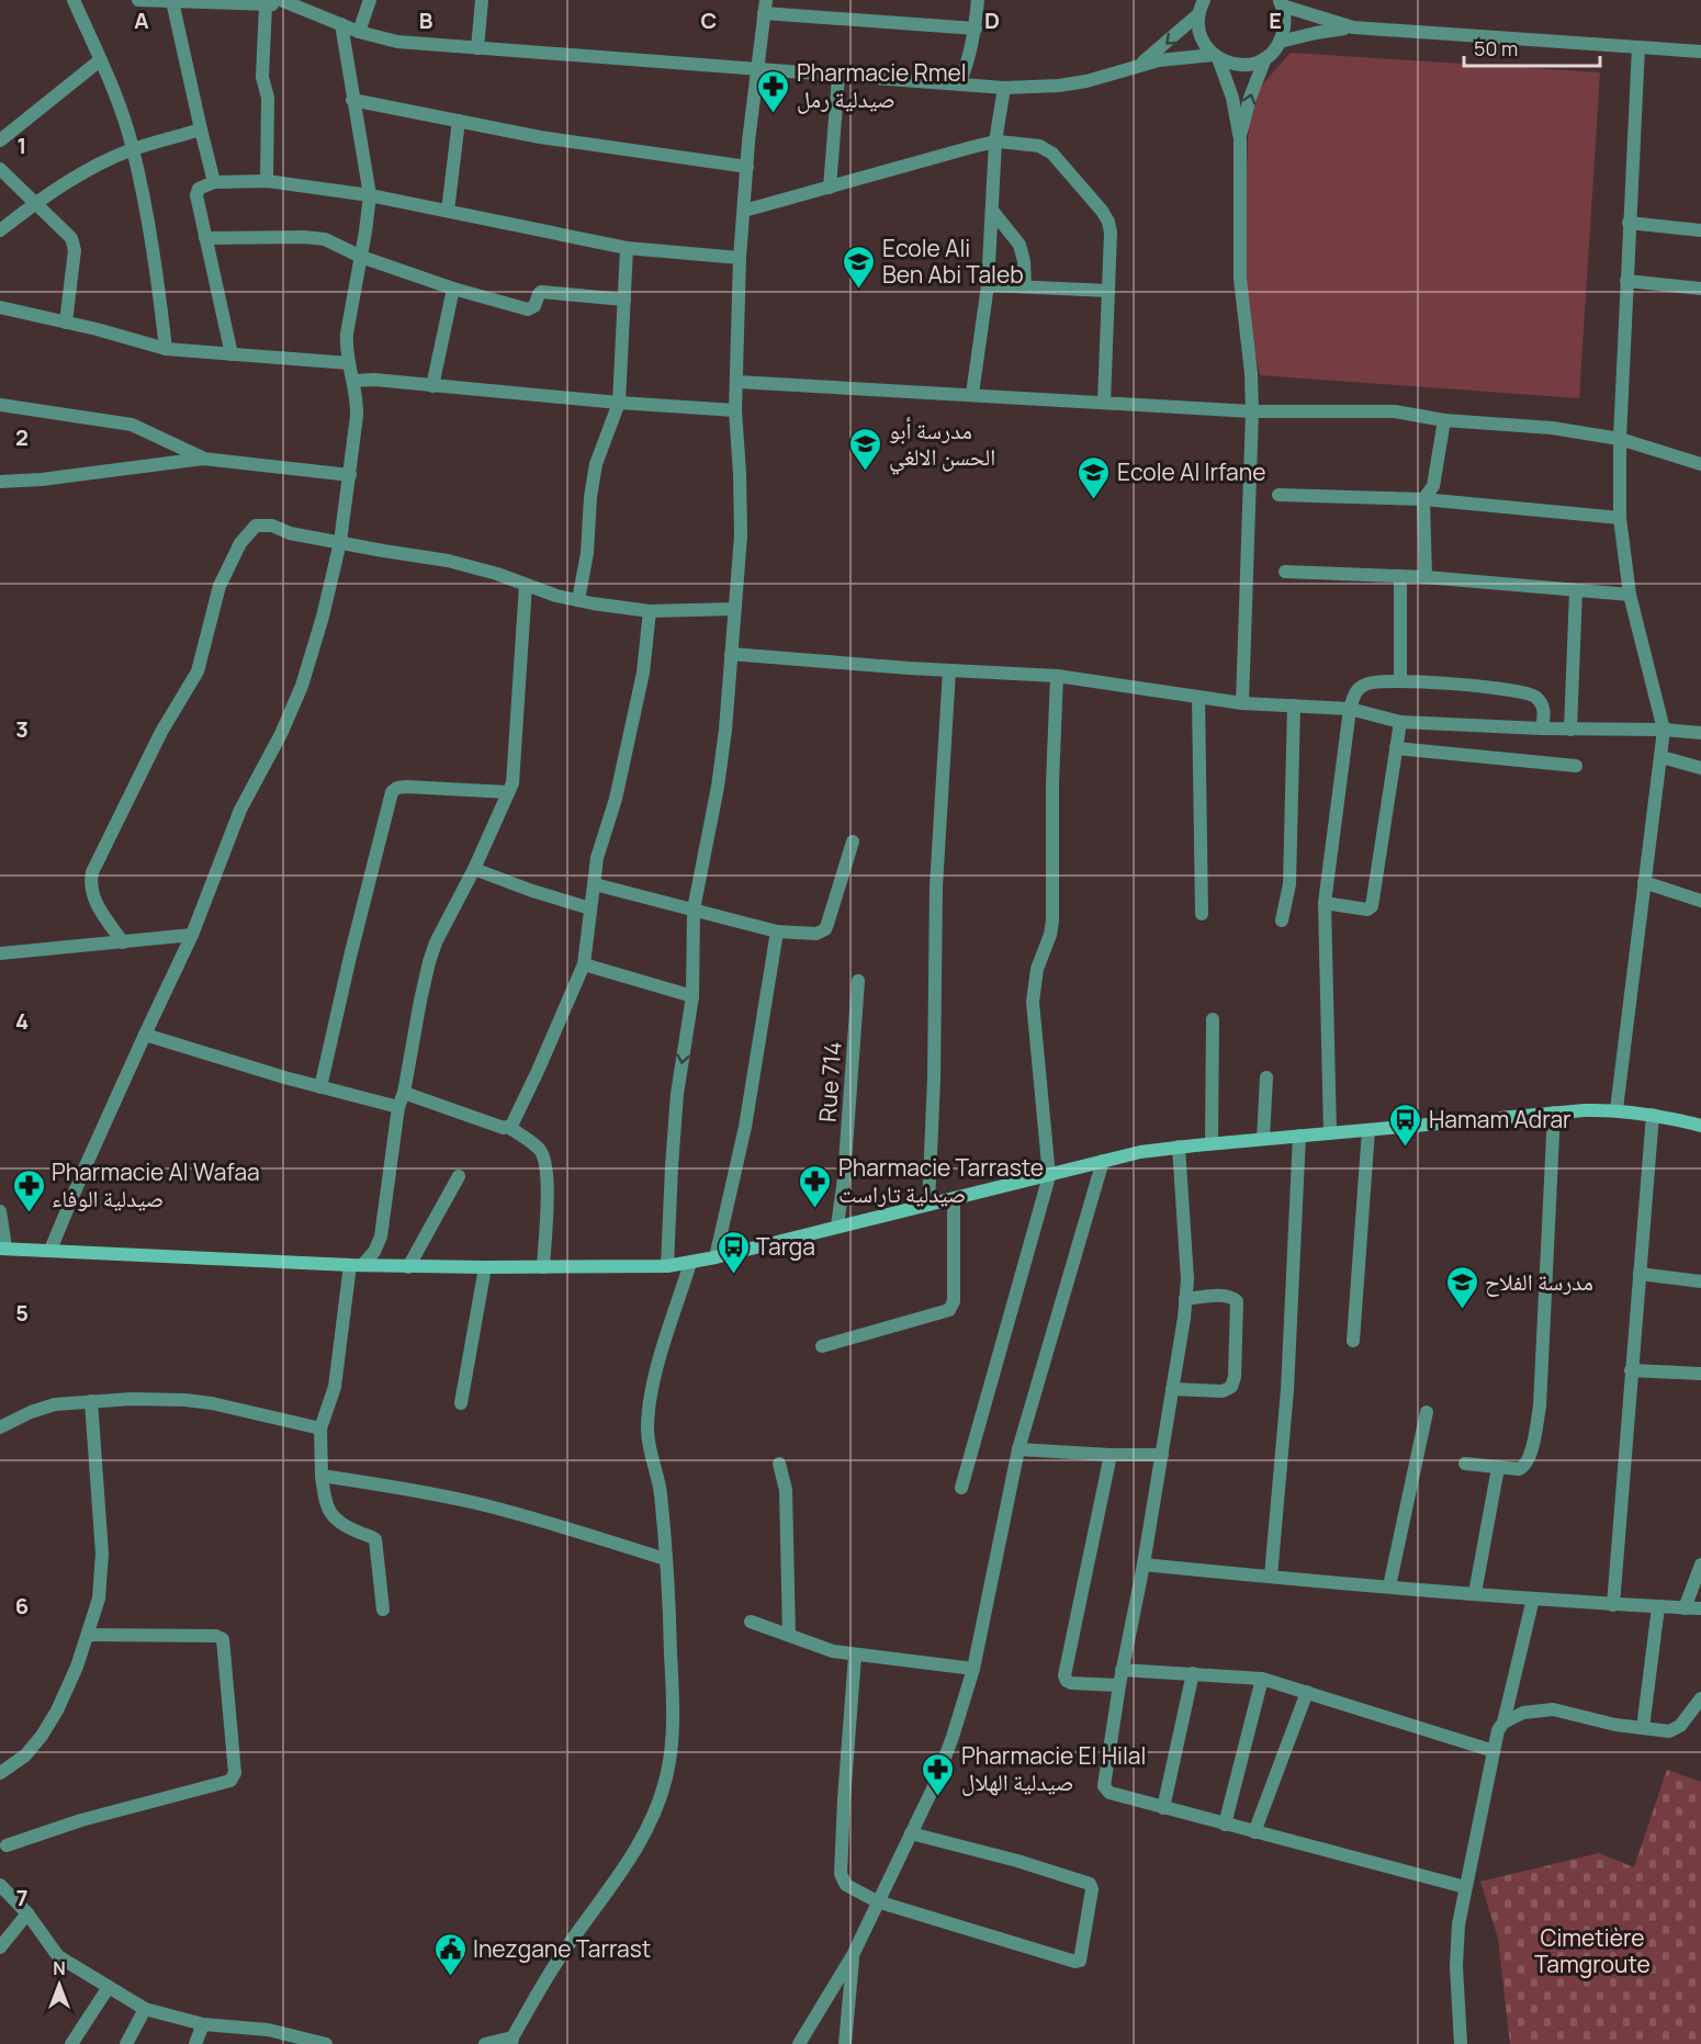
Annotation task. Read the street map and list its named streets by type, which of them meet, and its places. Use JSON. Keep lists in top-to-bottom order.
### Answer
{
  "streets": {
    "street": ["Rue 714"]
  },
  "parks": ["Cimetière Tamgroute"],
  "places": {
    "pharmacy": [
      "Pharmacie Rmel صيدلية رمل",
      "Pharmacie Tarraste صيدلية تاراست",
      "Pharmacie Al Wafaa صيدلية الوفاء",
      "Pharmacie El Hilal صيدلية الهلال"
    ],
    "school or university": [
      "Ecole Ali Ben Abi Taleb",
      "مدرسة أبو الحسن الالغي",
      "Ecole Al Irfane",
      "مدرسة الفلاح"
    ],
    "bus stop": ["Hamam Adrar", "Targa"],
    "public building": ["Inezgane Tarrast"]
  },
  "scale_bar": "50 m",
  "north": "top",
  "grid": {
    "columns": [
      "A",
      "B",
      "C",
      "D",
      "E"
    ],
    "rows": [
      "1",
      "2",
      "3",
      "4",
      "5",
      "6",
      "7"
    ]
  }
}
